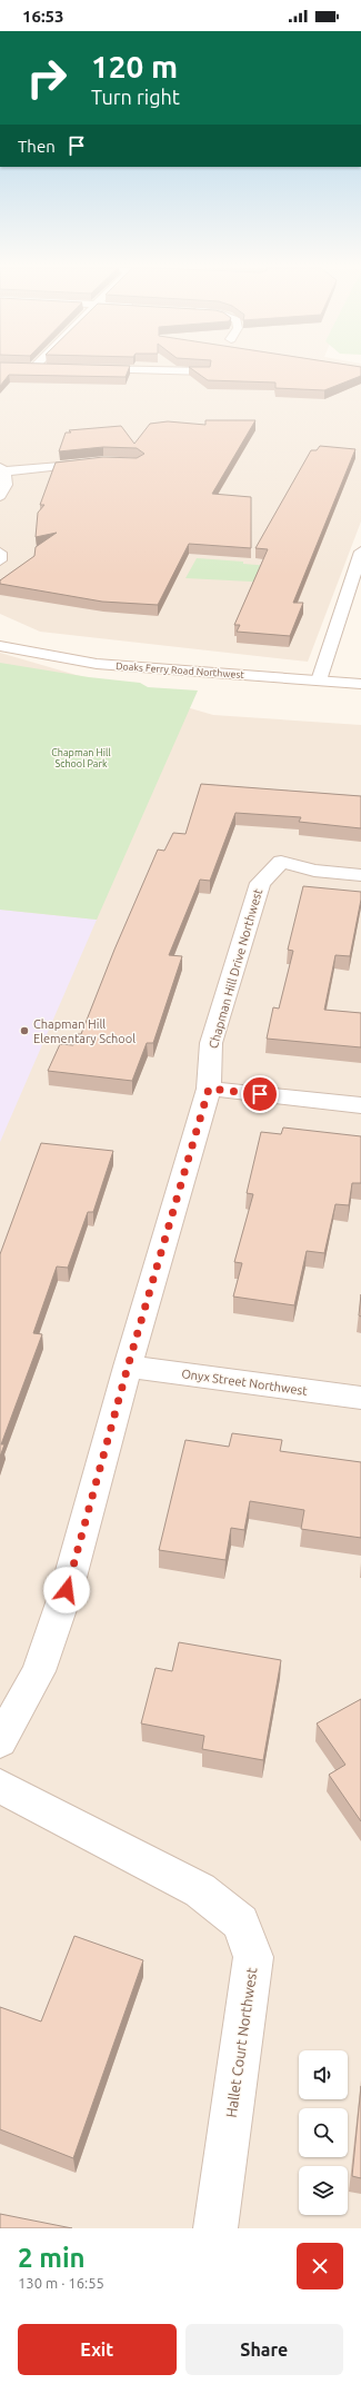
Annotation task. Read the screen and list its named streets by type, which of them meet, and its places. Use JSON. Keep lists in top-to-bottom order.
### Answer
{
  "streets": {
    "street": [
      "Doaks Ferry Road Northwest",
      "Chapman Hill Drive Northwest",
      "Onyx Street Northwest",
      "Hallet Court Northwest"
    ]
  },
  "crossings": [
    ["Chapman Hill Drive Northwest", "Onyx Street Northwest"]
  ],
  "parks": ["Chapman Hill School Park"],
  "places": ["Chapman Hill Elementary School"],
  "page": {
    "status": "16:53",
    "turn": ["120 m", "Turn right"],
    "then": "Then",
    "heading": ["2 min", "130 m · 16:55"],
    "buttons": ["Exit", "Share"]
  }
}
